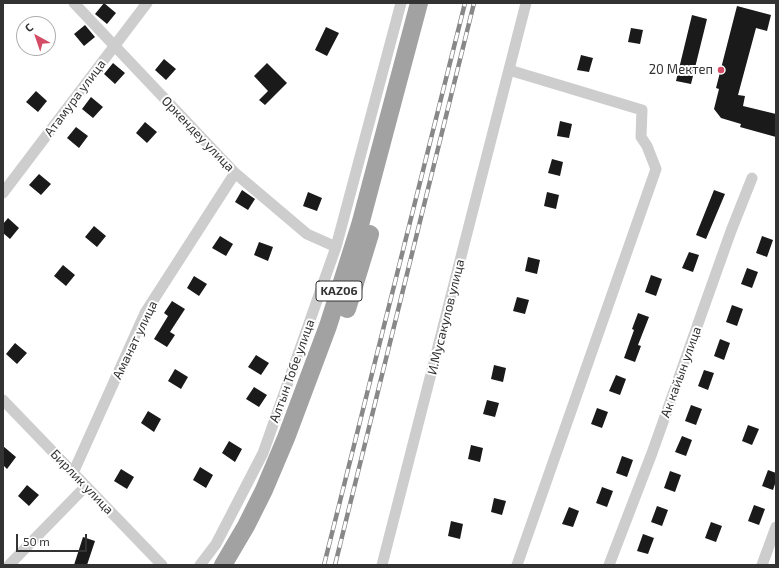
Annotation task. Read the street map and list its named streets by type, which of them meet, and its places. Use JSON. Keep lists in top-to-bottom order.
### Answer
{
  "streets": {
    "highway": ["KАZ06"],
    "street": [
      "Атамура улица",
      "Оркендеу улица",
      "И.Мусакулов улица",
      "Аманат улица",
      "Алтын Тобе улица",
      "Ак кайын улица",
      "Бирлик улица"
    ]
  },
  "crossings": [
    ["Атамура улица", "Оркендеу улица"],
    ["Оркендеу улица", "Аманат улица"],
    ["Оркендеу улица", "Алтын Тобе улица"],
    ["Аманат улица", "Бирлик улица"]
  ],
  "places": ["20 Мектеп"],
  "scale_bar": "50 m",
  "north": "top left"
}
